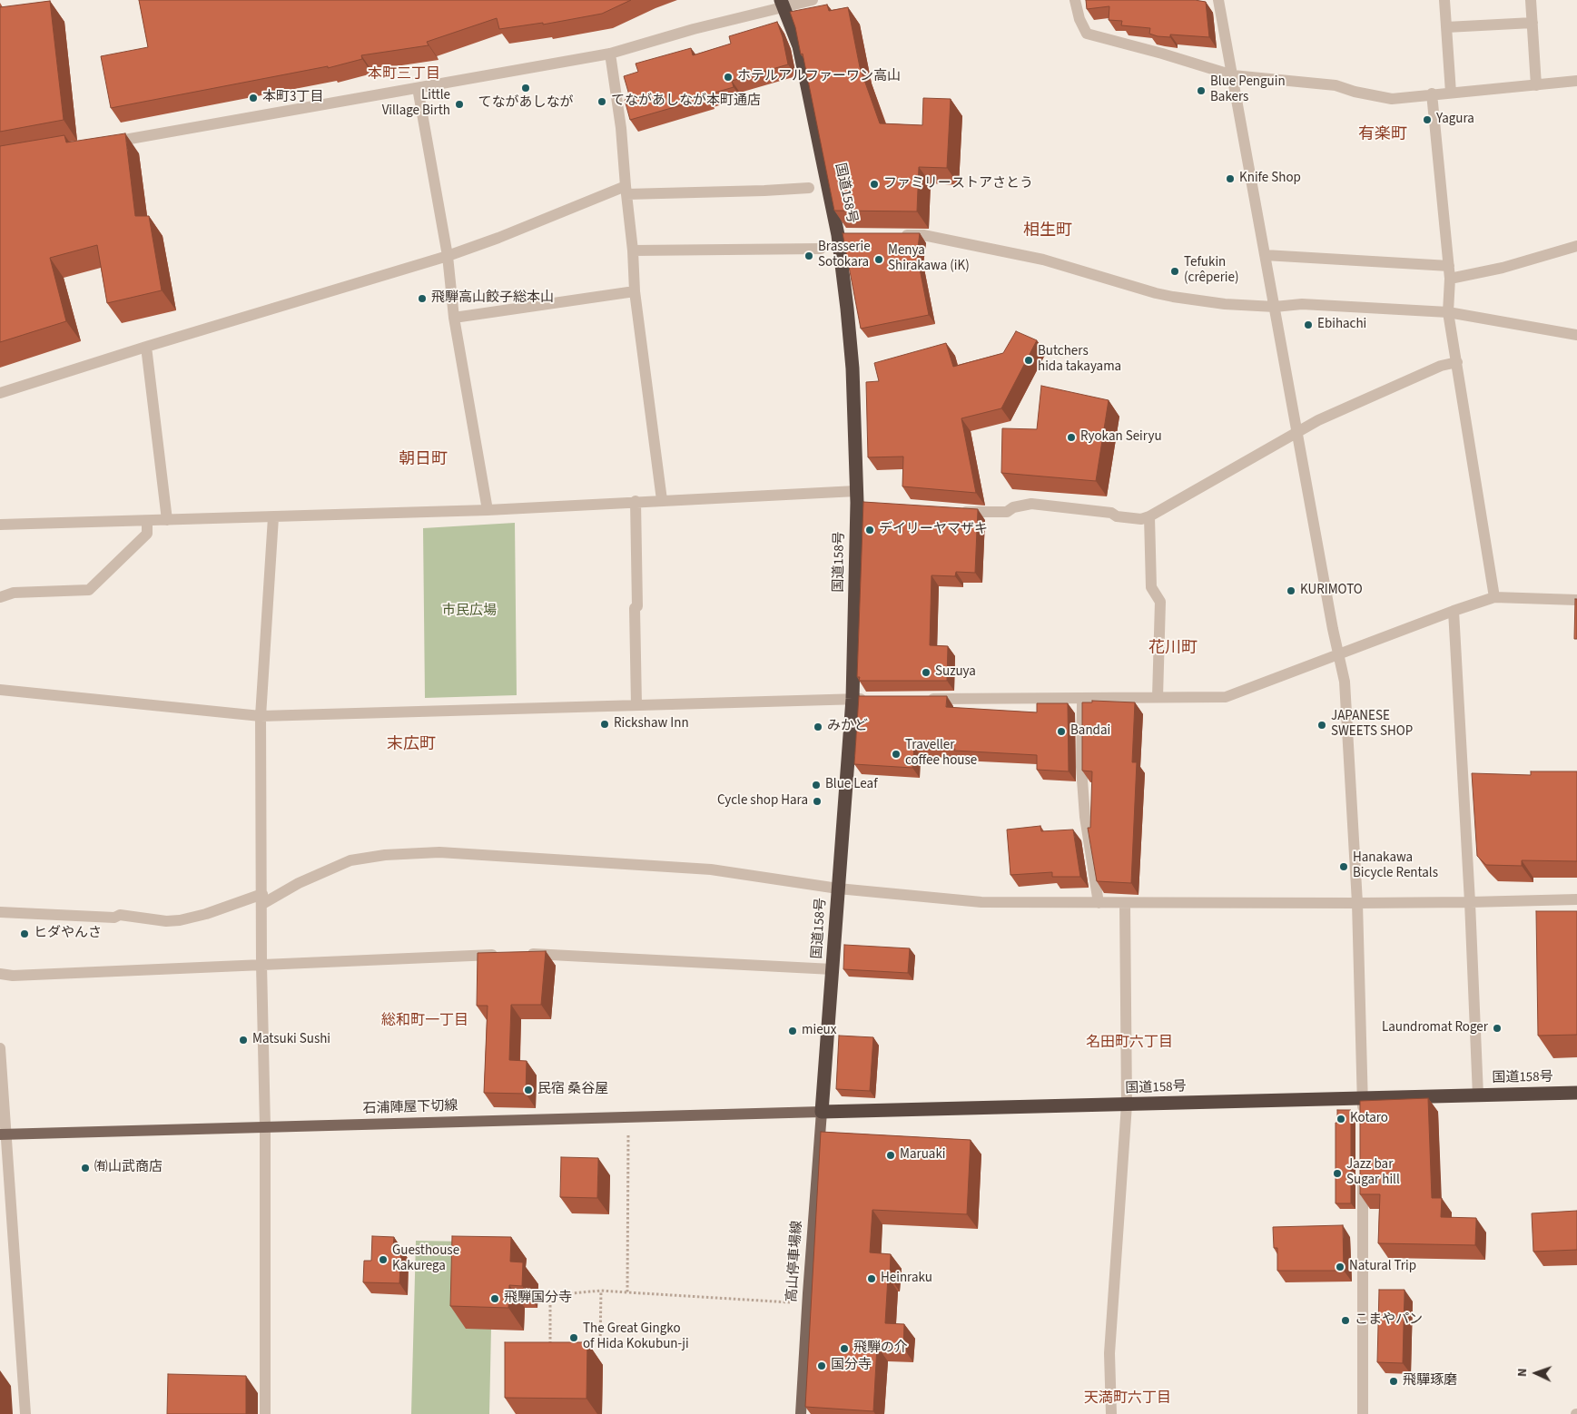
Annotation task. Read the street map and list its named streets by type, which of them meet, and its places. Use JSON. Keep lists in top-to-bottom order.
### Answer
{
  "streets": {
    "highway": ["国道158号"],
    "main road": ["石浦陣屋下切線", "高山停車場線"]
  },
  "crossings": [
    ["国道158号", "石浦陣屋下切線"],
    ["国道158号", "高山停車場線"],
    ["石浦陣屋下切線", "高山停車場線"]
  ],
  "districts": [
    "本町三丁目",
    "有楽町",
    "相生町",
    "朝日町",
    "花川町",
    "末広町",
    "総和町一丁目",
    "名田町六丁目",
    "天満町六丁目"
  ],
  "parks": ["市民広場"],
  "places": [
    "ホテルアルファーワン高山",
    "てながあしなが",
    "Blue Penguin Bakers",
    "本町3丁目",
    "てながあしなが本町通店",
    "Little Village Birth",
    "Yagura",
    "Knife Shop",
    "ファミリーストアさとう",
    "Brasserie Sotokara",
    "Menya Shirakawa (iK)",
    "Tefukin (crêperie)",
    "飛騨高山餃子総本山",
    "Ebihachi",
    "Butchers hida takayama",
    "Ryokan Seiryu",
    "デイリーヤマザキ",
    "KURIMOTO",
    "Suzuya",
    "Rickshaw Inn",
    "JAPANESE SWEETS SHOP",
    "みかど",
    "Bandai",
    "Traveller coffee house",
    "Blue Leaf",
    "Cycle shop Hara",
    "Hanakawa Bicycle Rentals",
    "ヒダやんさ",
    "Laundromat Roger",
    "mieux",
    "Matsuki Sushi",
    "民宿 桑谷屋",
    "Kotaro",
    "Maruaki",
    "㈲山武商店",
    "Jazz bar Sugar hill",
    "Guesthouse Kakurega",
    "Natural Trip",
    "Heinraku",
    "飛騨国分寺",
    "こまやパン",
    "The Great Gingko of Hida Kokubun-ji",
    "飛騨の介",
    "国分寺",
    "飛驒琢磨"
  ],
  "north": "left"
}
